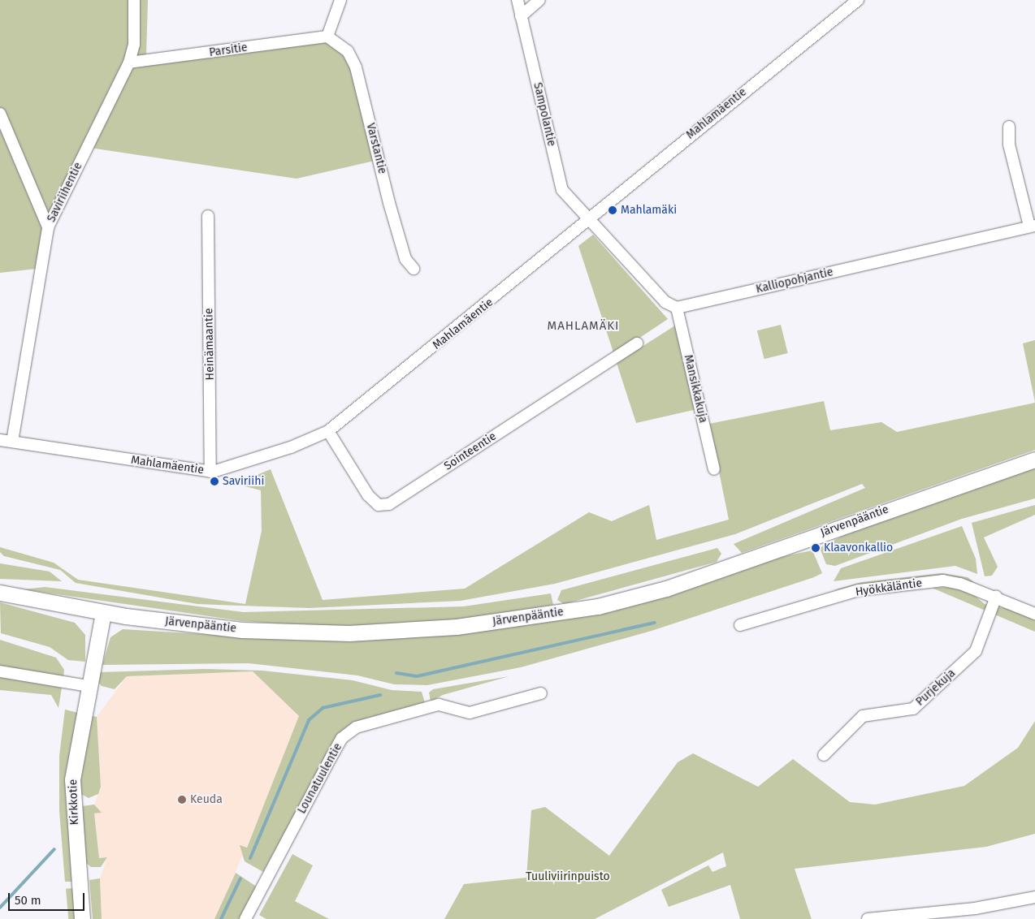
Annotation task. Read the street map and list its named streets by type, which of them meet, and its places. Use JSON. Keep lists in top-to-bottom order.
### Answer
{
  "streets": {
    "main road": ["Järvenpääntie", "Kirkkotie"],
    "street": [
      "Parsitie",
      "Mahlamäentie",
      "Sampolantie",
      "Varstantie",
      "Saviriihentie",
      "Kalliopohjantie",
      "Heinämaantie",
      "Mansikkakuja",
      "Sointeentie",
      "Hyökkäläntie",
      "Purjekuja",
      "Lounatuulentie"
    ]
  },
  "crossings": [
    ["Parsitie", "Varstantie"],
    ["Parsitie", "Saviriihentie"],
    ["Mahlamäentie", "Sampolantie"],
    ["Mahlamäentie", "Saviriihentie"],
    ["Mahlamäentie", "Heinämaantie"],
    ["Mahlamäentie", "Sointeentie"],
    ["Kalliopohjantie", "Mansikkakuja"],
    ["Järvenpääntie", "Kirkkotie"],
    ["Hyökkäläntie", "Purjekuja"]
  ],
  "districts": ["MAHLAMÄKI"],
  "parks": ["Tuuliviirinpuisto"],
  "places": [
    "Mahlamäki",
    "Saviriihi",
    "Klaavonkallio",
    "Keuda"
  ],
  "scale_bar": "50 m"
}
